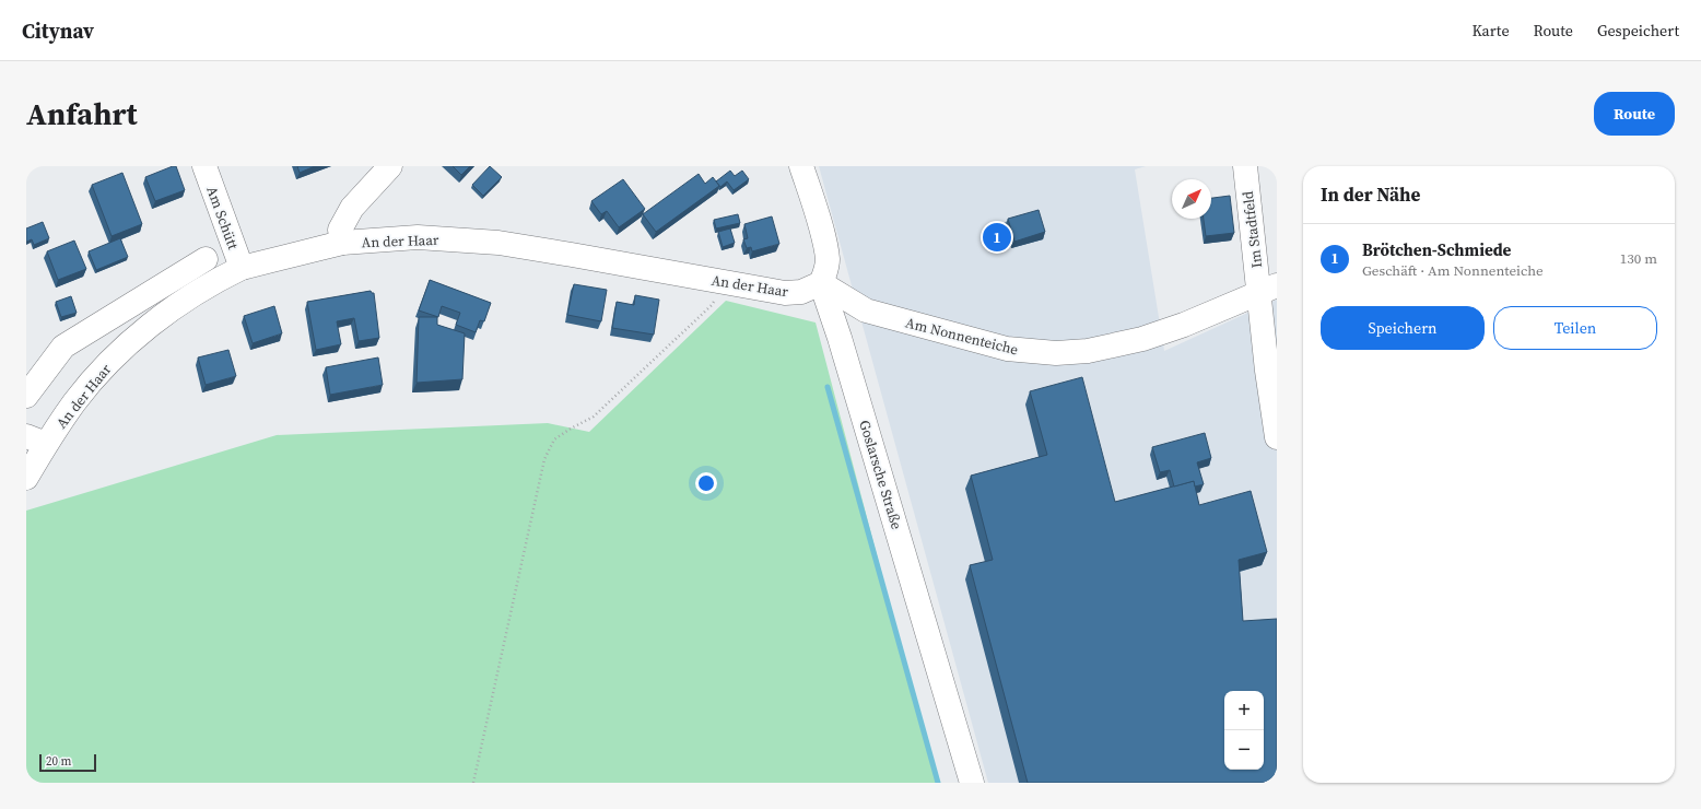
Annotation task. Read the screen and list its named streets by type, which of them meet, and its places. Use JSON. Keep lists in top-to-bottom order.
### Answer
{
  "streets": {
    "street": [
      "Am Schütt",
      "Im Stadtfeld",
      "An der Haar",
      "Am Nonnenteiche",
      "Goslarsche Straße"
    ]
  },
  "crossings": [
    ["Am Schütt", "An der Haar"],
    ["Im Stadtfeld", "Am Nonnenteiche"],
    ["An der Haar", "Am Nonnenteiche"],
    ["An der Haar", "Goslarsche Straße"],
    ["Am Nonnenteiche", "Goslarsche Straße"]
  ],
  "scale_bar": "20 m",
  "north": "top right",
  "page": {
    "header": "Citynav",
    "nav": ["Karte", "Route", "Gespeichert"],
    "buttons": [
      "Route",
      ["Speichern", "Teilen"]
    ],
    "title": "Anfahrt",
    "heading": "In der Nähe",
    "pins": "1",
    "list": [
      {
        "mark": "1",
        "name": "Brötchen-Schmiede",
        "note": "Geschäft · Am Nonnenteiche",
        "value": "130 m"
      }
    ],
    "map_buttons": ["+", "−"],
    "scale": "20 m"
  }
}
